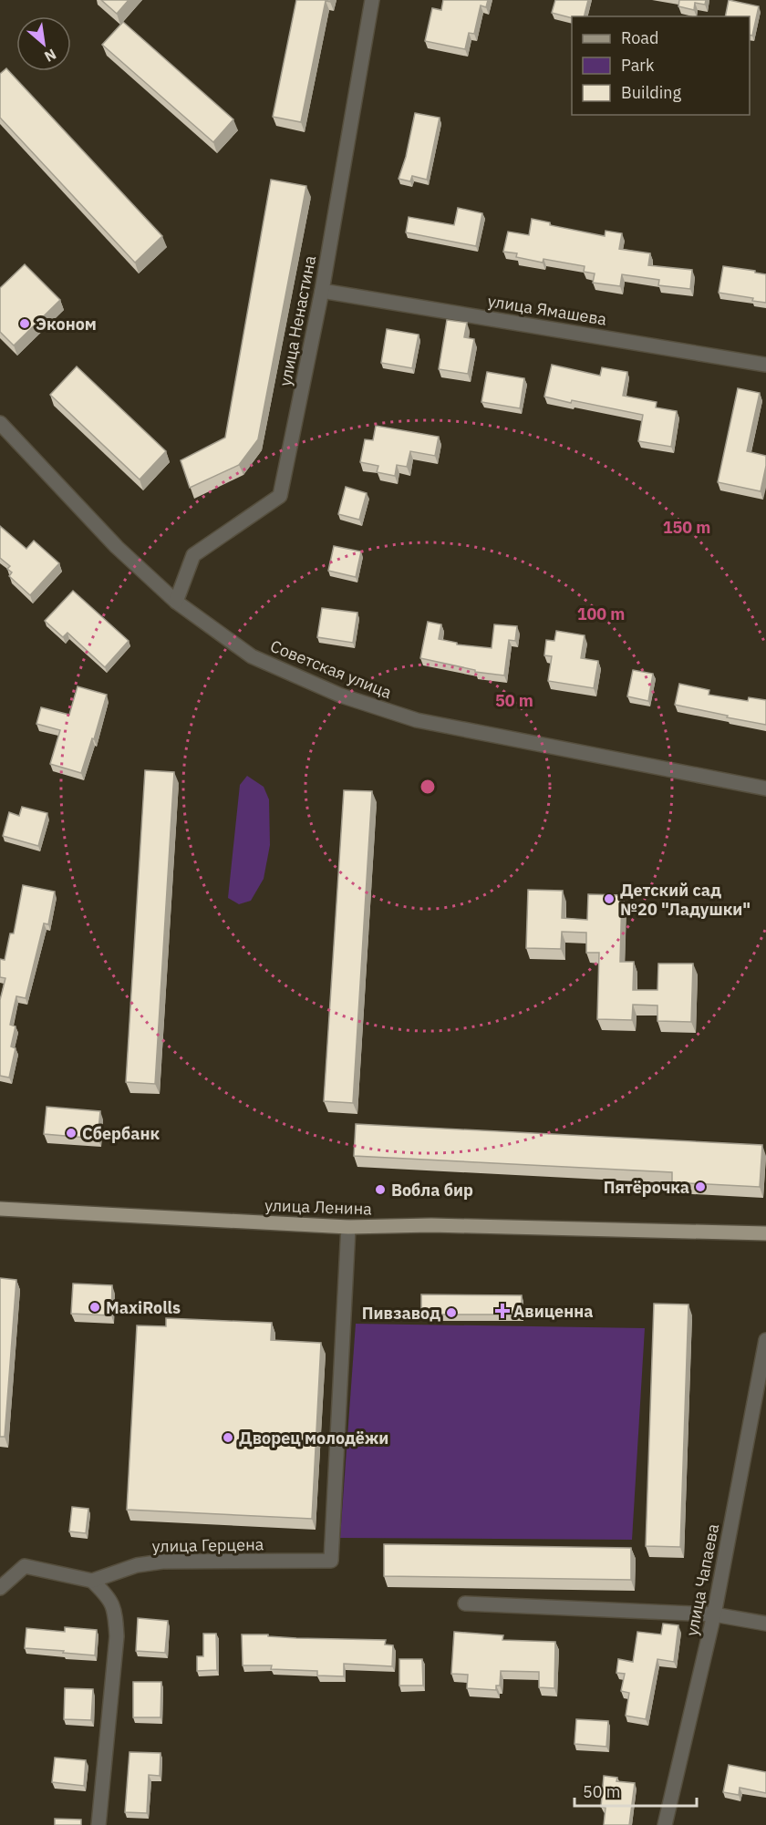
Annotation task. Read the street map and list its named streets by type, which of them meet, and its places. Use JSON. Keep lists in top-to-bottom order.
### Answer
{
  "streets": {
    "main road": ["улица Ленина"],
    "street": [
      "улица Ямашева",
      "улица Ненастина",
      "Советская улица",
      "улица Герцена",
      "улица Чапаева"
    ]
  },
  "crossings": [
    ["улица Ямашева", "улица Ненастина"],
    ["улица Ненастина", "Советская улица"],
    ["улица Ленина", "улица Герцена"]
  ],
  "places": {
    "other": [
      "Эконом",
      "Детский сад №20 \"Ладушки\"",
      "Сбербанк",
      "Пятёрочка",
      "Вобла бир",
      "MaxiRolls",
      "Пивзавод",
      "Дворец молодёжи"
    ],
    "health": ["Авиценна"]
  },
  "legend": ["Road", "Park", "Building"],
  "scale_bar": "50 m",
  "north": "bottom right",
  "rings": ["150 m", "100 m", "50 m"]
}
